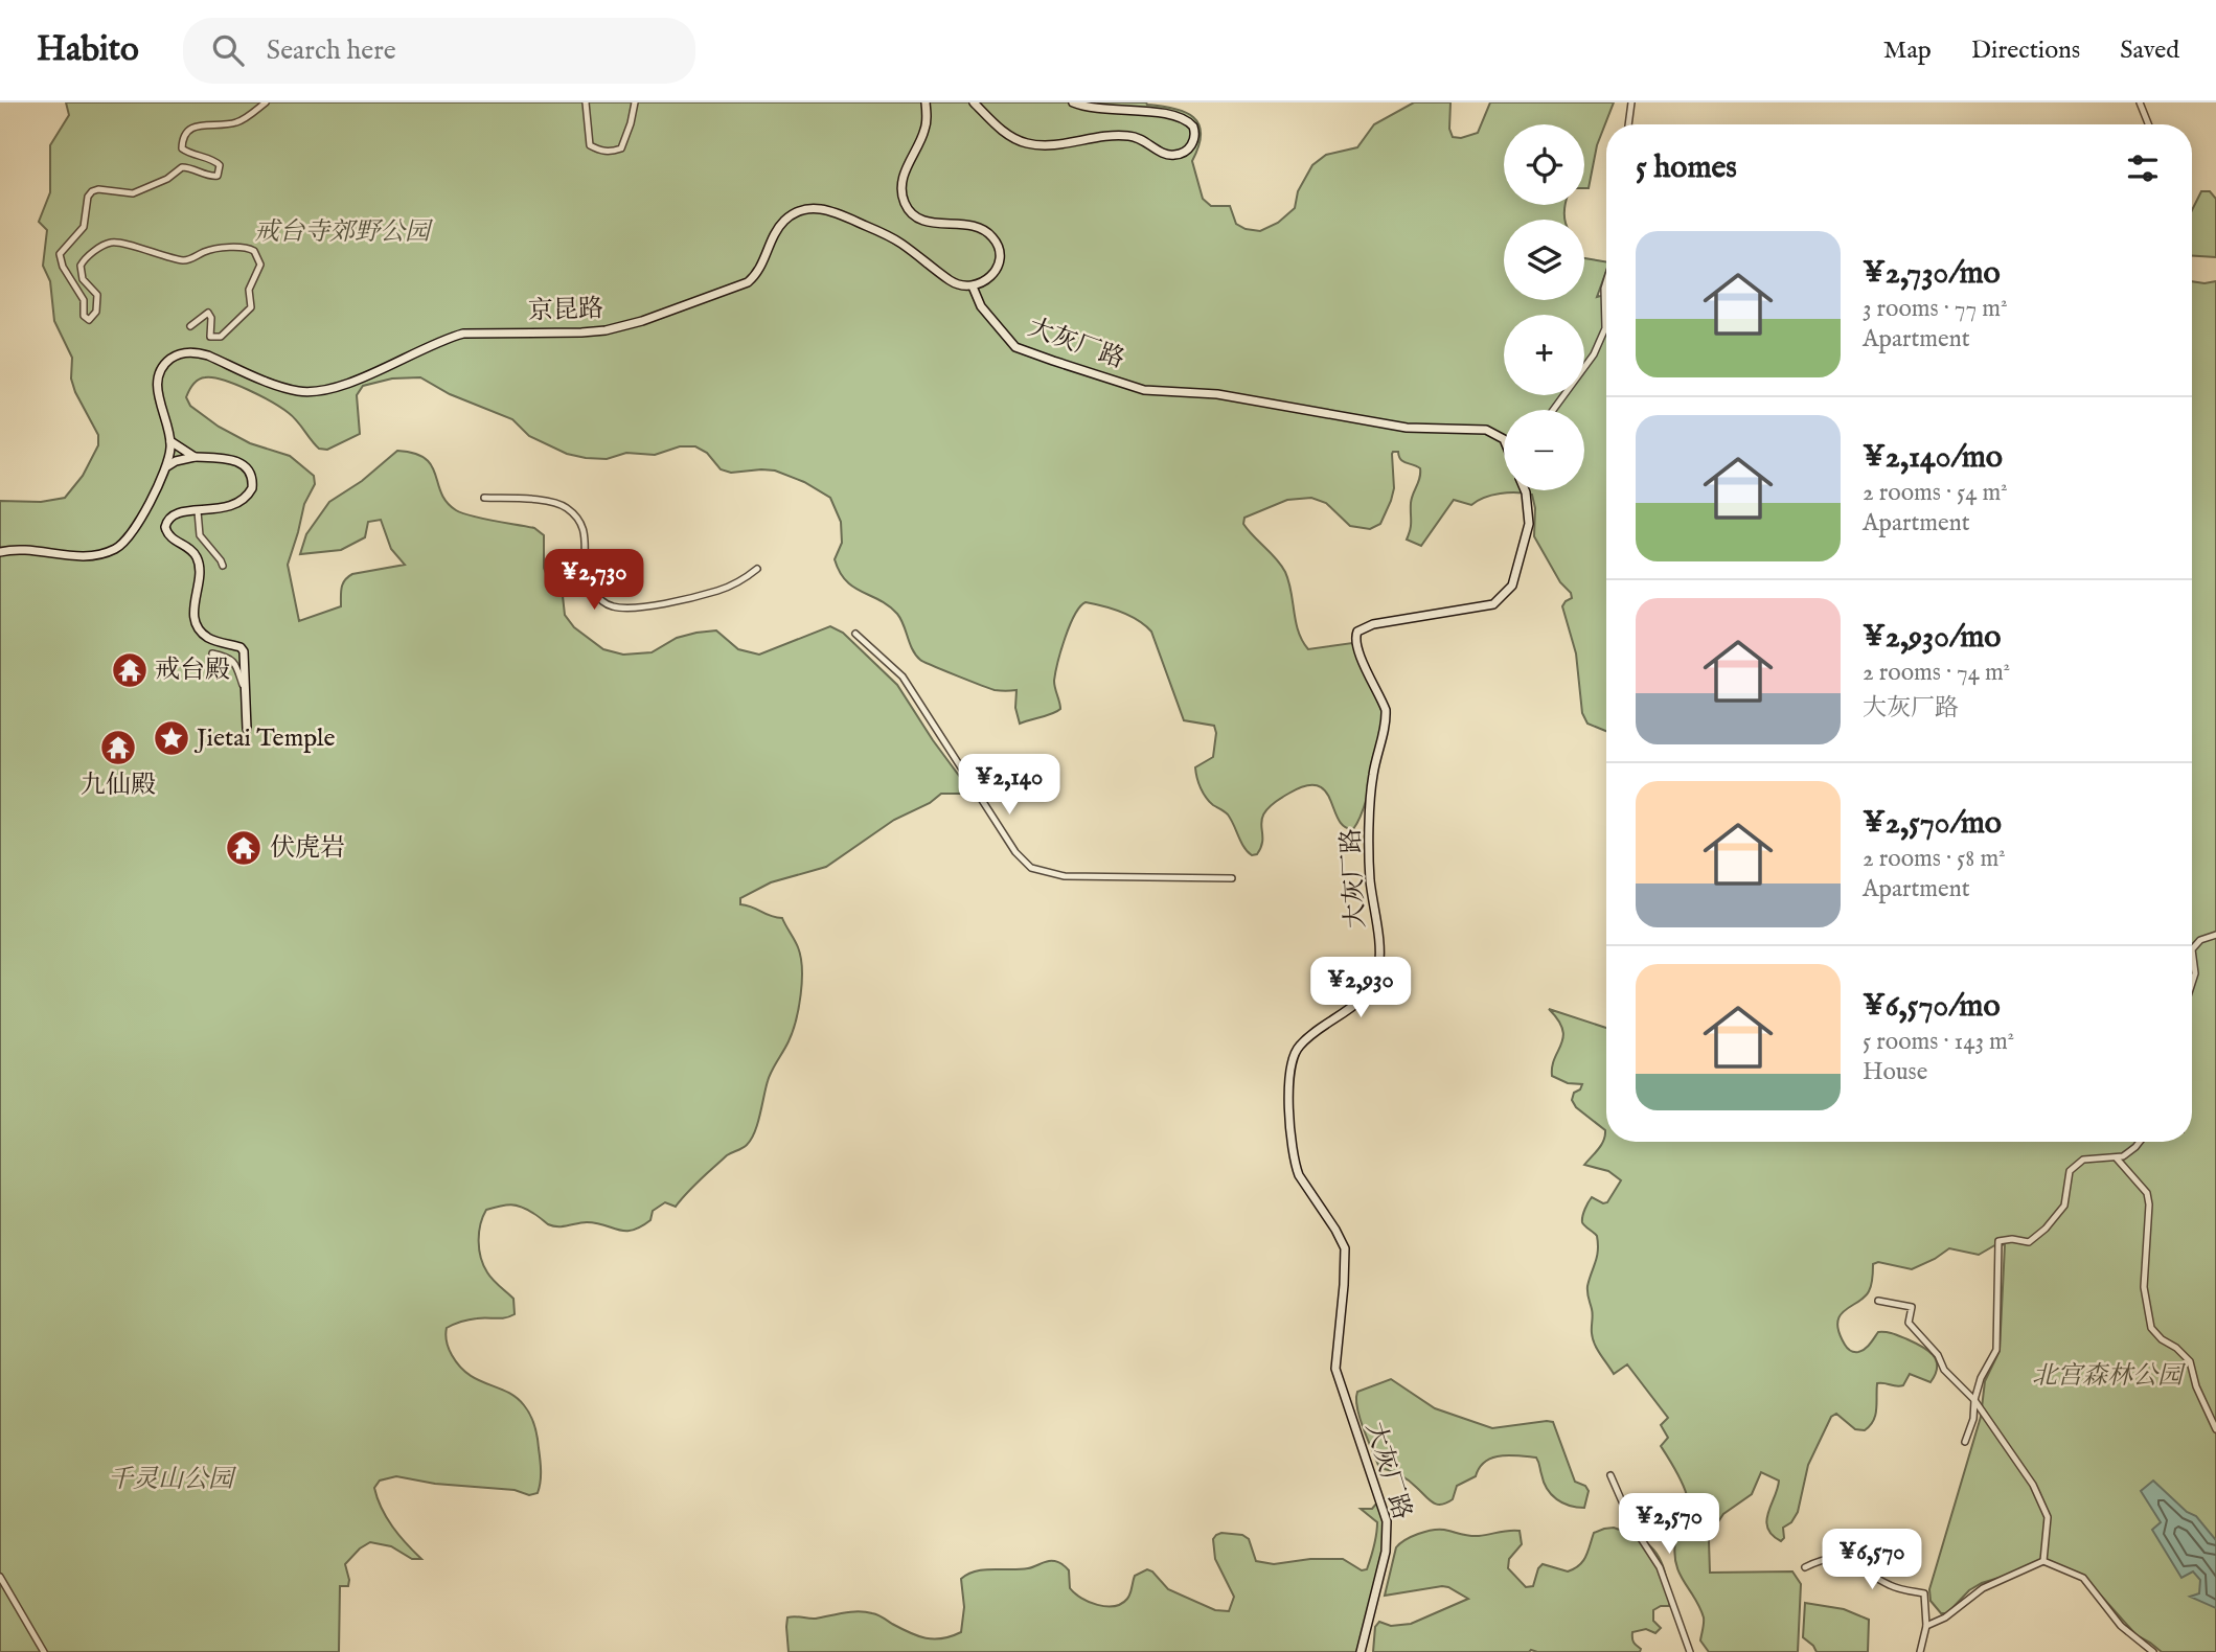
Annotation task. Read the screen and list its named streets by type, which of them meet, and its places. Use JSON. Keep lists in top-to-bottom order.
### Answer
{
  "streets": {
    "street": ["京昆路", "大灰厂路"]
  },
  "crossings": [
    ["京昆路", "大灰厂路"]
  ],
  "parks": ["戒台寺郊野公园", "北宫森林公园", "千灵山公园"],
  "places": {
    "temple": ["戒台殿", "九仙殿", "伏虎岩"],
    "place": ["Jietai Temple"]
  },
  "page": {
    "header": "Habito",
    "search": "Search here",
    "nav": ["Map", "Directions", "Saved"],
    "map_buttons": ["+", "−"],
    "heading": "5 homes",
    "list": [
      {
        "name": "¥2,730/mo",
        "note": "3 rooms · 77 m² · Apartment"
      },
      {
        "name": "¥2,140/mo",
        "note": "2 rooms · 54 m² · Apartment"
      },
      {
        "name": "¥2,930/mo",
        "note": "2 rooms · 74 m² · 大灰厂路"
      },
      {
        "name": "¥2,570/mo",
        "note": "2 rooms · 58 m² · Apartment"
      },
      {
        "name": "¥6,570/mo",
        "note": "5 rooms · 143 m² · House"
      }
    ],
    "price": [
      "¥2,730",
      "¥2,140",
      "¥2,930",
      "¥2,570",
      "¥6,570"
    ]
  }
}
